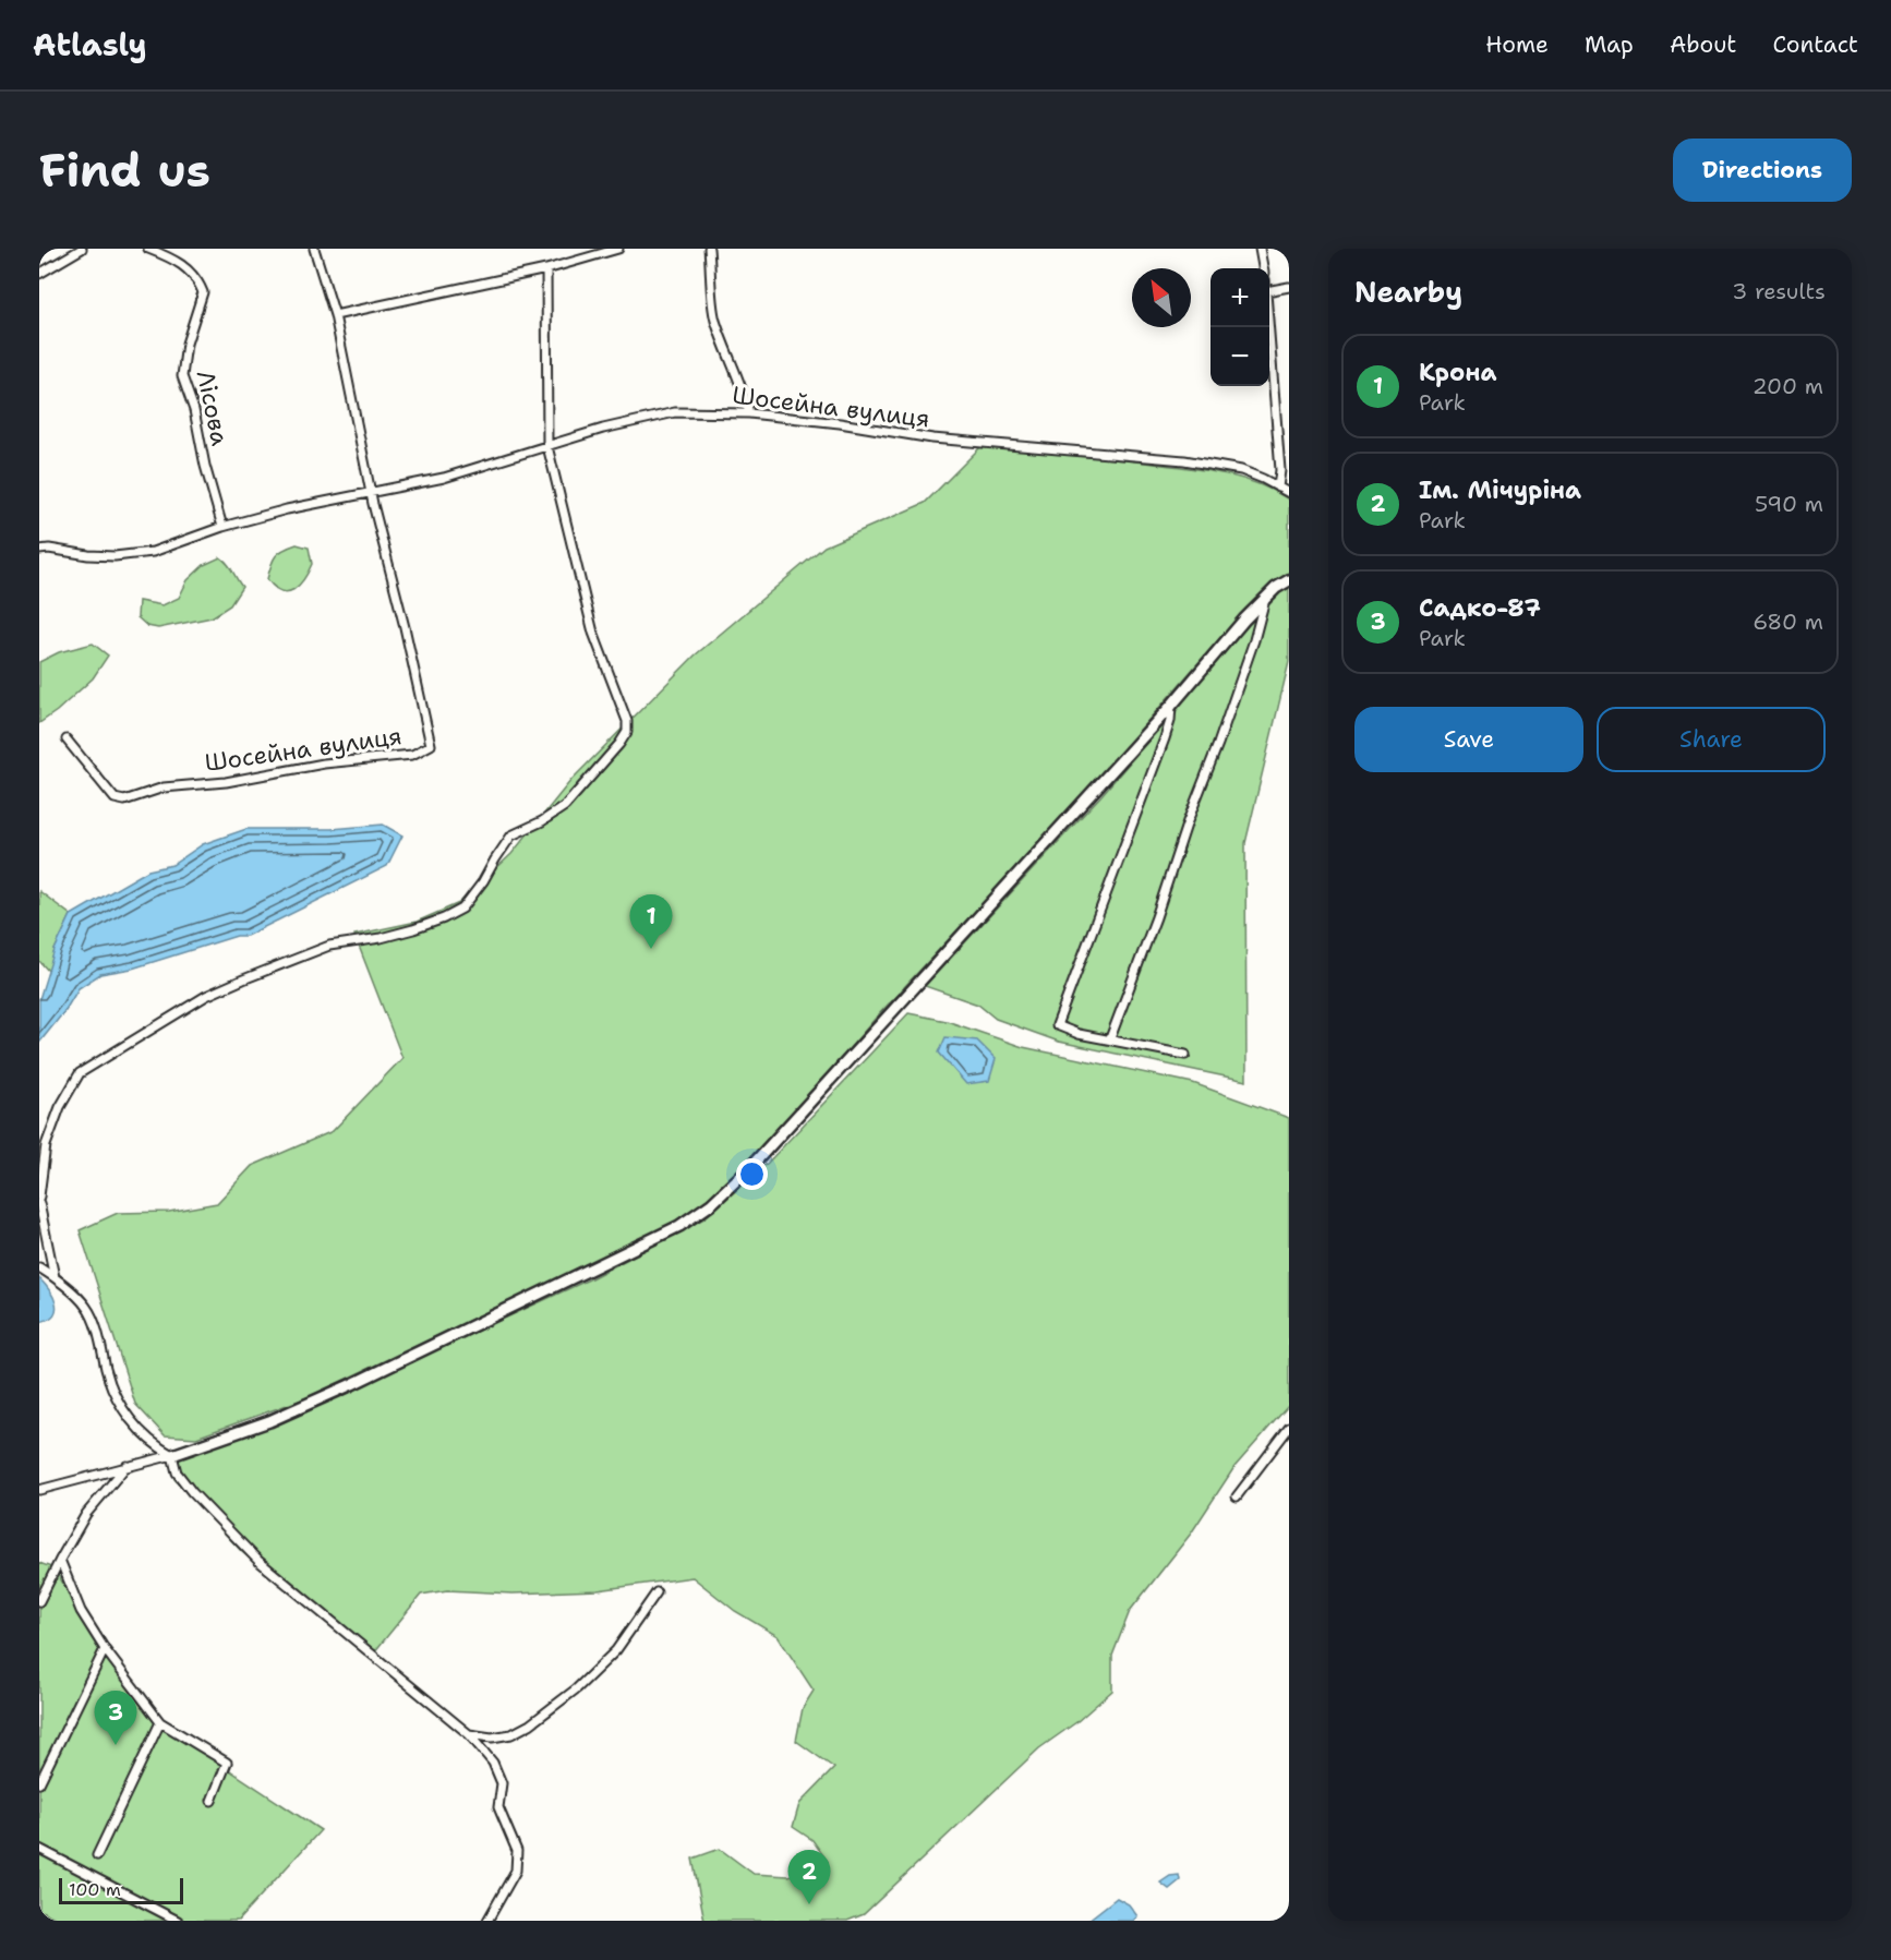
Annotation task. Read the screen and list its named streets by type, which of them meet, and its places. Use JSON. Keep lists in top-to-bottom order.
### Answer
{
  "streets": {
    "street": ["Шосейна вулиця", "Лісова"]
  },
  "crossings": [
    ["Шосейна вулиця", "Лісова"]
  ],
  "scale_bar": "100 m",
  "north": "top left",
  "page": {
    "header": "Atlasly",
    "nav": [
      "Home",
      "Map",
      "About",
      "Contact"
    ],
    "buttons": [
      "Directions",
      ["Save", "Share"]
    ],
    "title": "Find us",
    "heading": ["Nearby", "3 results"],
    "map_buttons": ["+", "−"],
    "list": [
      {
        "mark": "1",
        "name": "Крона",
        "note": "Park",
        "value": "200 m"
      },
      {
        "mark": "2",
        "name": "Ім. Мічуріна",
        "note": "Park",
        "value": "590 m"
      },
      {
        "mark": "3",
        "name": "Садко-87",
        "note": "Park",
        "value": "680 m"
      }
    ],
    "pins": ["1", "3", "2"],
    "scale": "100 m"
  }
}
